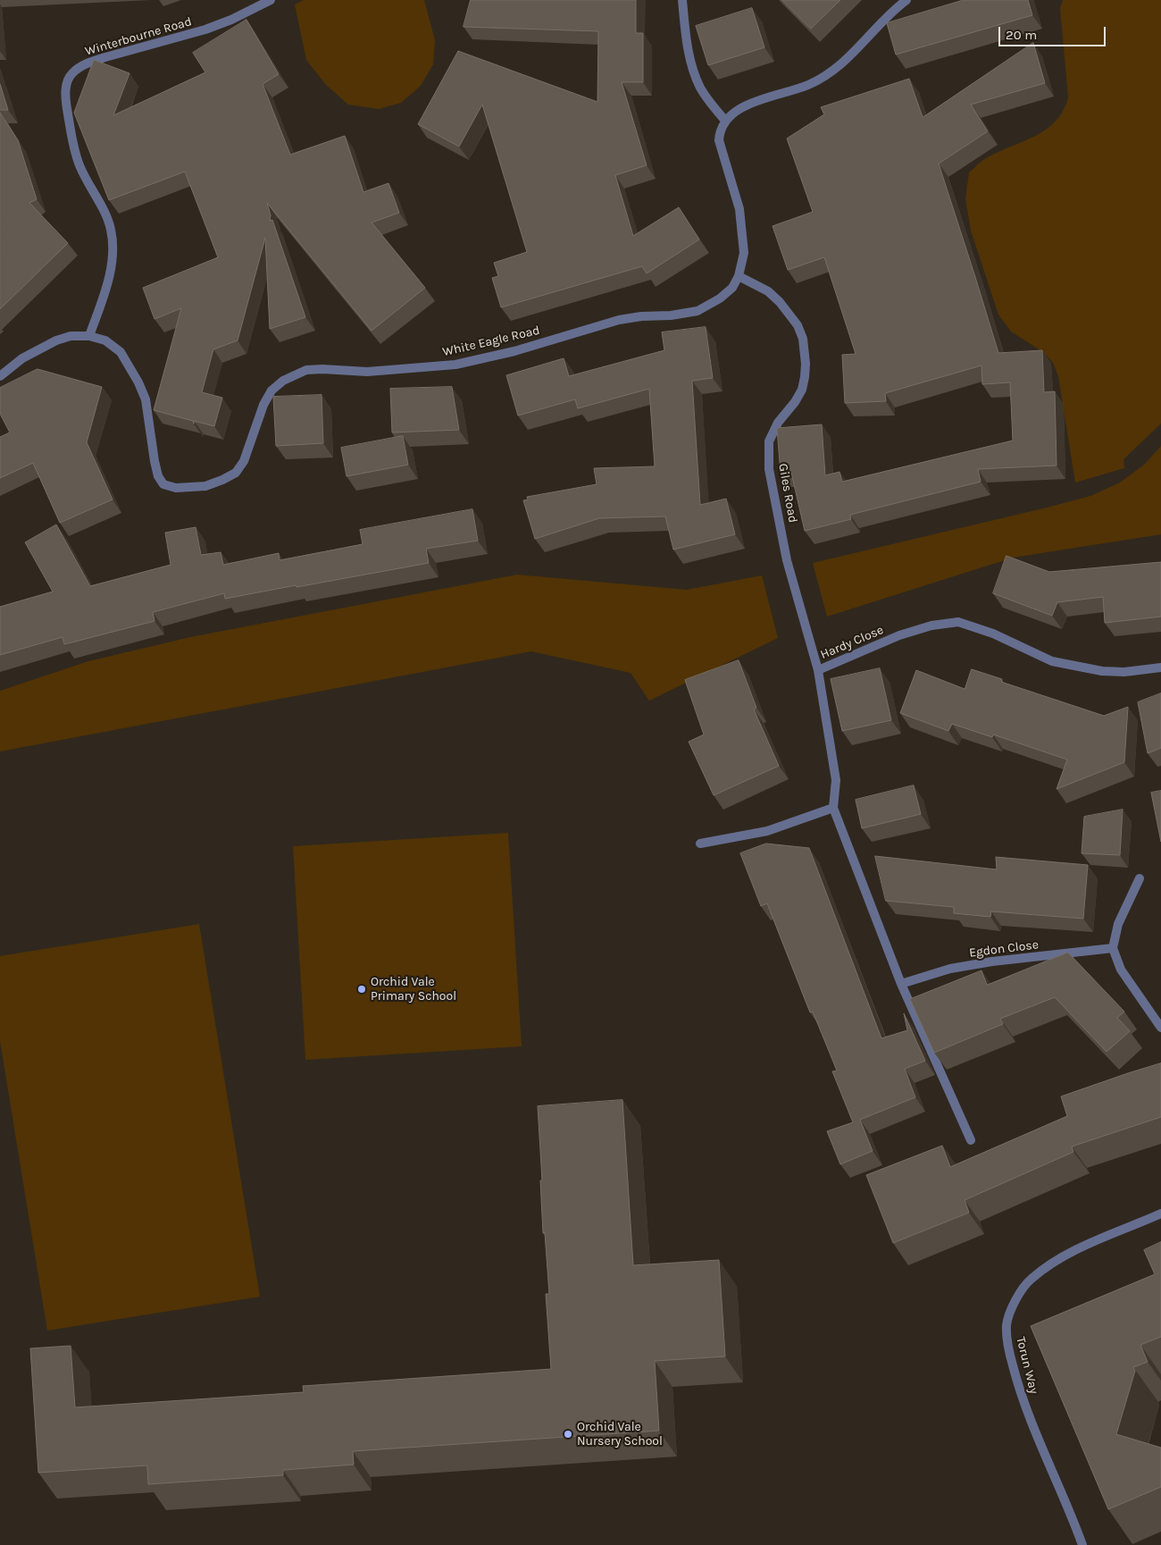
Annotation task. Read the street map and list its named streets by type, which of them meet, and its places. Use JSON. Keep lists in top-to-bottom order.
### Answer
{
  "streets": {
    "street": [
      "Winterbourne Road",
      "White Eagle Road",
      "Giles Road",
      "Hardy Close",
      "Egdon Close",
      "Torun Way"
    ]
  },
  "crossings": [
    ["Winterbourne Road", "White Eagle Road"],
    ["White Eagle Road", "Giles Road"],
    ["Giles Road", "Hardy Close"]
  ],
  "places": ["Orchid Vale Primary School", "Orchid Vale Nursery School"],
  "scale_bar": "20 m"
}
